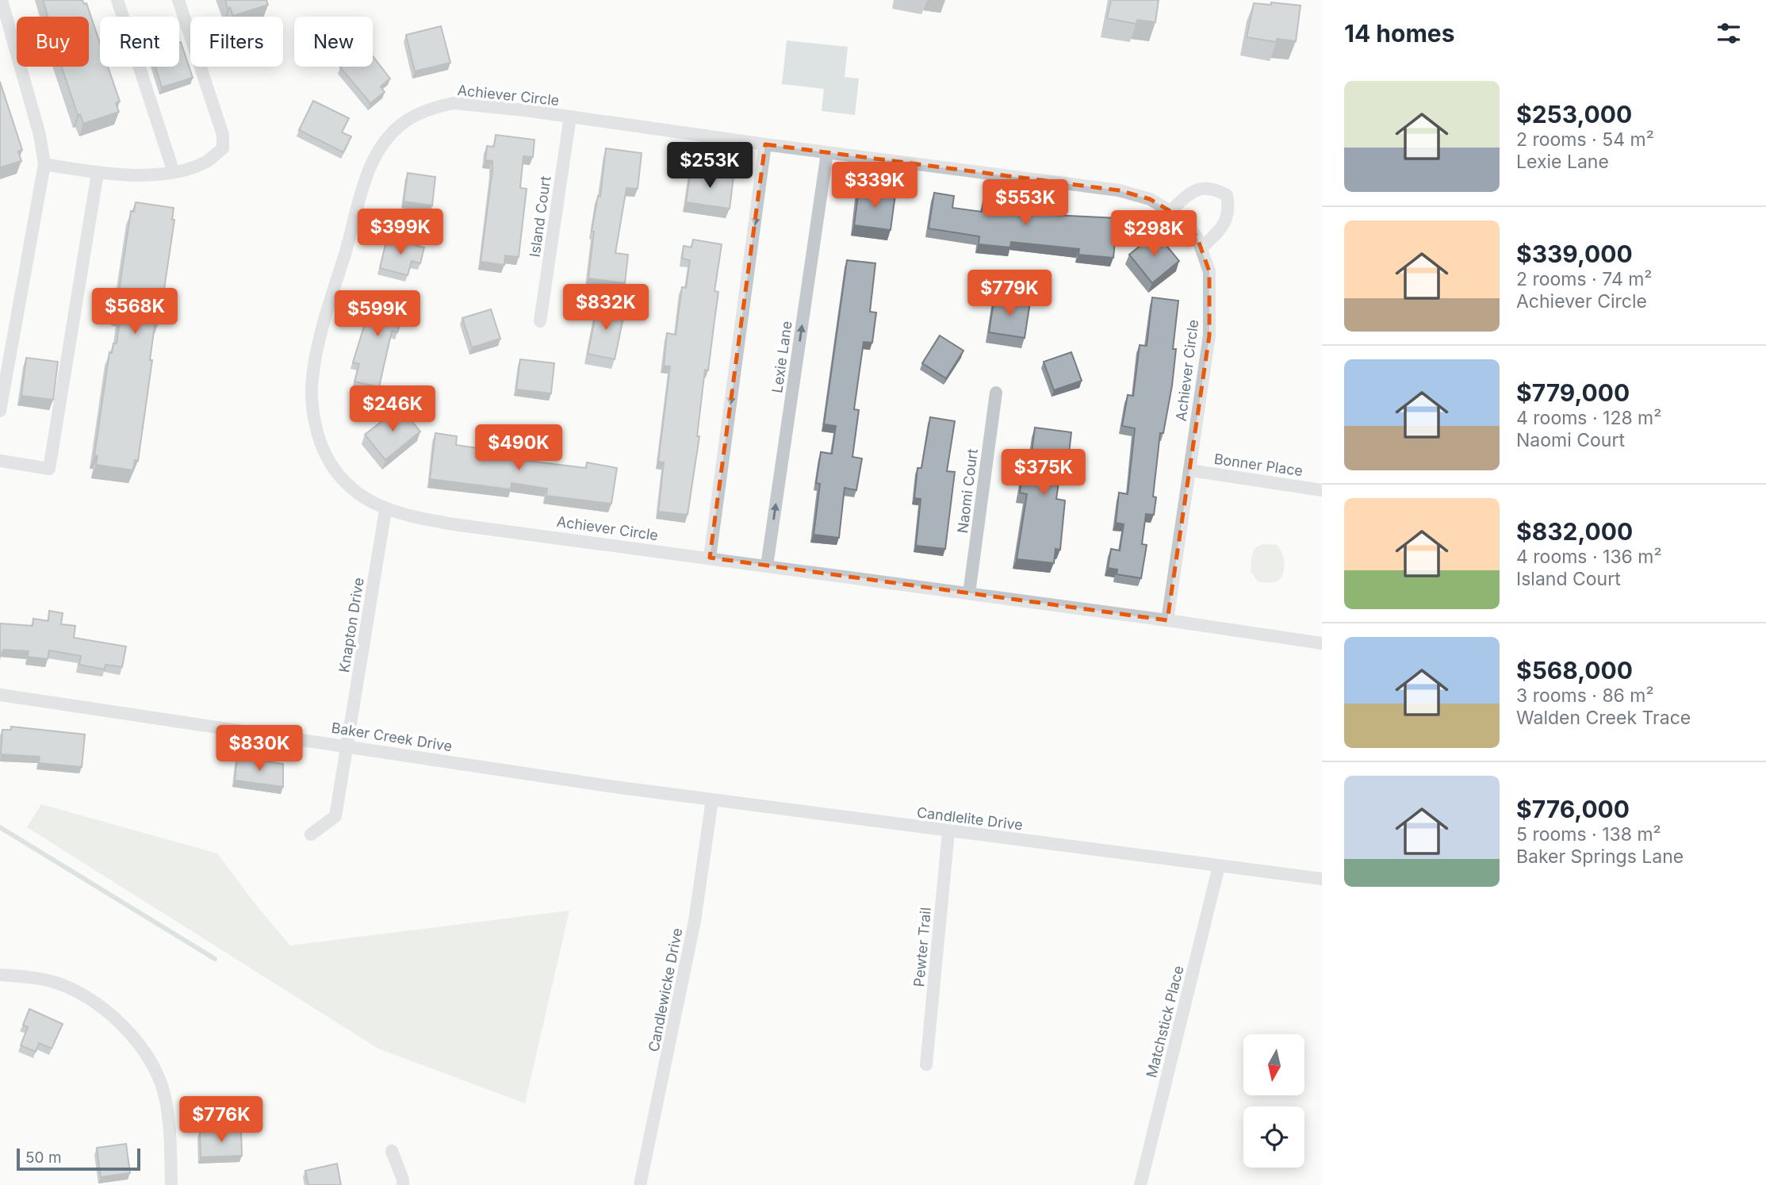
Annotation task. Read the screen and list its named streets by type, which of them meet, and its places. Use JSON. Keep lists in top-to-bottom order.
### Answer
{
  "streets": {
    "street": [
      "Achiever Circle",
      "Island Court",
      "Lexie Lane",
      "Bonner Place",
      "Naomi Court",
      "Knapton Drive",
      "Baker Creek Drive",
      "Candlelite Drive",
      "Pewter Trail",
      "Candlewicke Drive",
      "Matchstick Place"
    ]
  },
  "crossings": [
    ["Achiever Circle", "Island Court"],
    ["Achiever Circle", "Lexie Lane"],
    ["Achiever Circle", "Bonner Place"],
    ["Achiever Circle", "Naomi Court"],
    ["Achiever Circle", "Knapton Drive"],
    ["Knapton Drive", "Baker Creek Drive"],
    ["Baker Creek Drive", "Candlelite Drive"],
    ["Candlelite Drive", "Pewter Trail"],
    ["Candlelite Drive", "Candlewicke Drive"],
    ["Candlelite Drive", "Matchstick Place"]
  ],
  "scale_bar": "50 m",
  "north": "bottom",
  "page": {
    "heading": "14 homes",
    "chip": [
      "Buy",
      "Rent",
      "Filters",
      "New"
    ],
    "list": [
      {
        "name": "$253,000",
        "note": "2 rooms · 54 m² · Lexie Lane"
      },
      {
        "name": "$339,000",
        "note": "2 rooms · 74 m² · Achiever Circle"
      },
      {
        "name": "$779,000",
        "note": "4 rooms · 128 m² · Naomi Court"
      },
      {
        "name": "$832,000",
        "note": "4 rooms · 136 m² · Island Court"
      },
      {
        "name": "$568,000",
        "note": "3 rooms · 86 m² · Walden Creek Trace"
      },
      {
        "name": "$776,000",
        "note": "5 rooms · 138 m² · Baker Springs Lane"
      }
    ],
    "price": [
      "$253K",
      "$339K",
      "$553K",
      "$399K",
      "$298K",
      "$779K",
      "$832K",
      "$568K",
      "$599K",
      "$246K",
      "$490K",
      "$375K",
      "$830K",
      "$776K"
    ],
    "scale": "50 m"
  }
}
